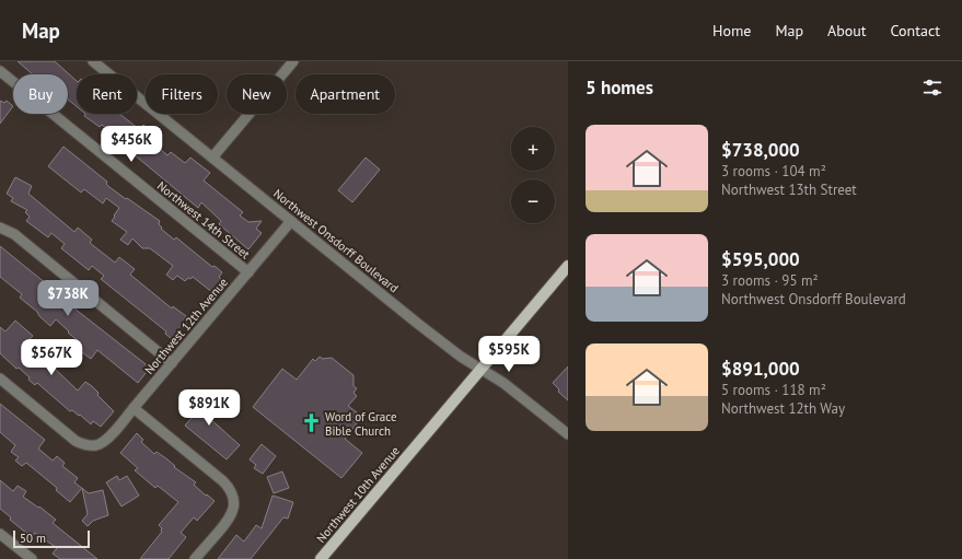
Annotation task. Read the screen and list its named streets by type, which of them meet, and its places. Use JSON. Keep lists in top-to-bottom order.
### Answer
{
  "streets": {
    "main road": ["Northwest 10th Avenue"],
    "street": ["Northwest 14th Street", "Northwest Onsdorff Boulevard", "Northwest 12th Avenue"]
  },
  "crossings": [
    ["Northwest 14th Street", "Northwest 12th Avenue"],
    ["Northwest Onsdorff Boulevard", "Northwest 12th Avenue"],
    ["Northwest Onsdorff Boulevard", "Northwest 10th Avenue"]
  ],
  "places": {
    "church": ["Word of Grace Bible Church"]
  },
  "scale_bar": "50 m",
  "page": {
    "header": "Map",
    "nav": [
      "Home",
      "Map",
      "About",
      "Contact"
    ],
    "heading": "5 homes",
    "chip": [
      "Buy",
      "Rent",
      "Filters",
      "New",
      "Apartment"
    ],
    "list": [
      {
        "name": "$738,000",
        "note": "3 rooms · 104 m² · Northwest 13th Street"
      },
      {
        "name": "$595,000",
        "note": "3 rooms · 95 m² · Northwest Onsdorff Boulevard"
      },
      {
        "name": "$891,000",
        "note": "5 rooms · 118 m² · Northwest 12th Way"
      }
    ],
    "price": [
      "$456K",
      "$738K",
      "$595K",
      "$567K",
      "$891K"
    ],
    "map_buttons": ["+", "−"],
    "scale": "50 m"
  }
}
